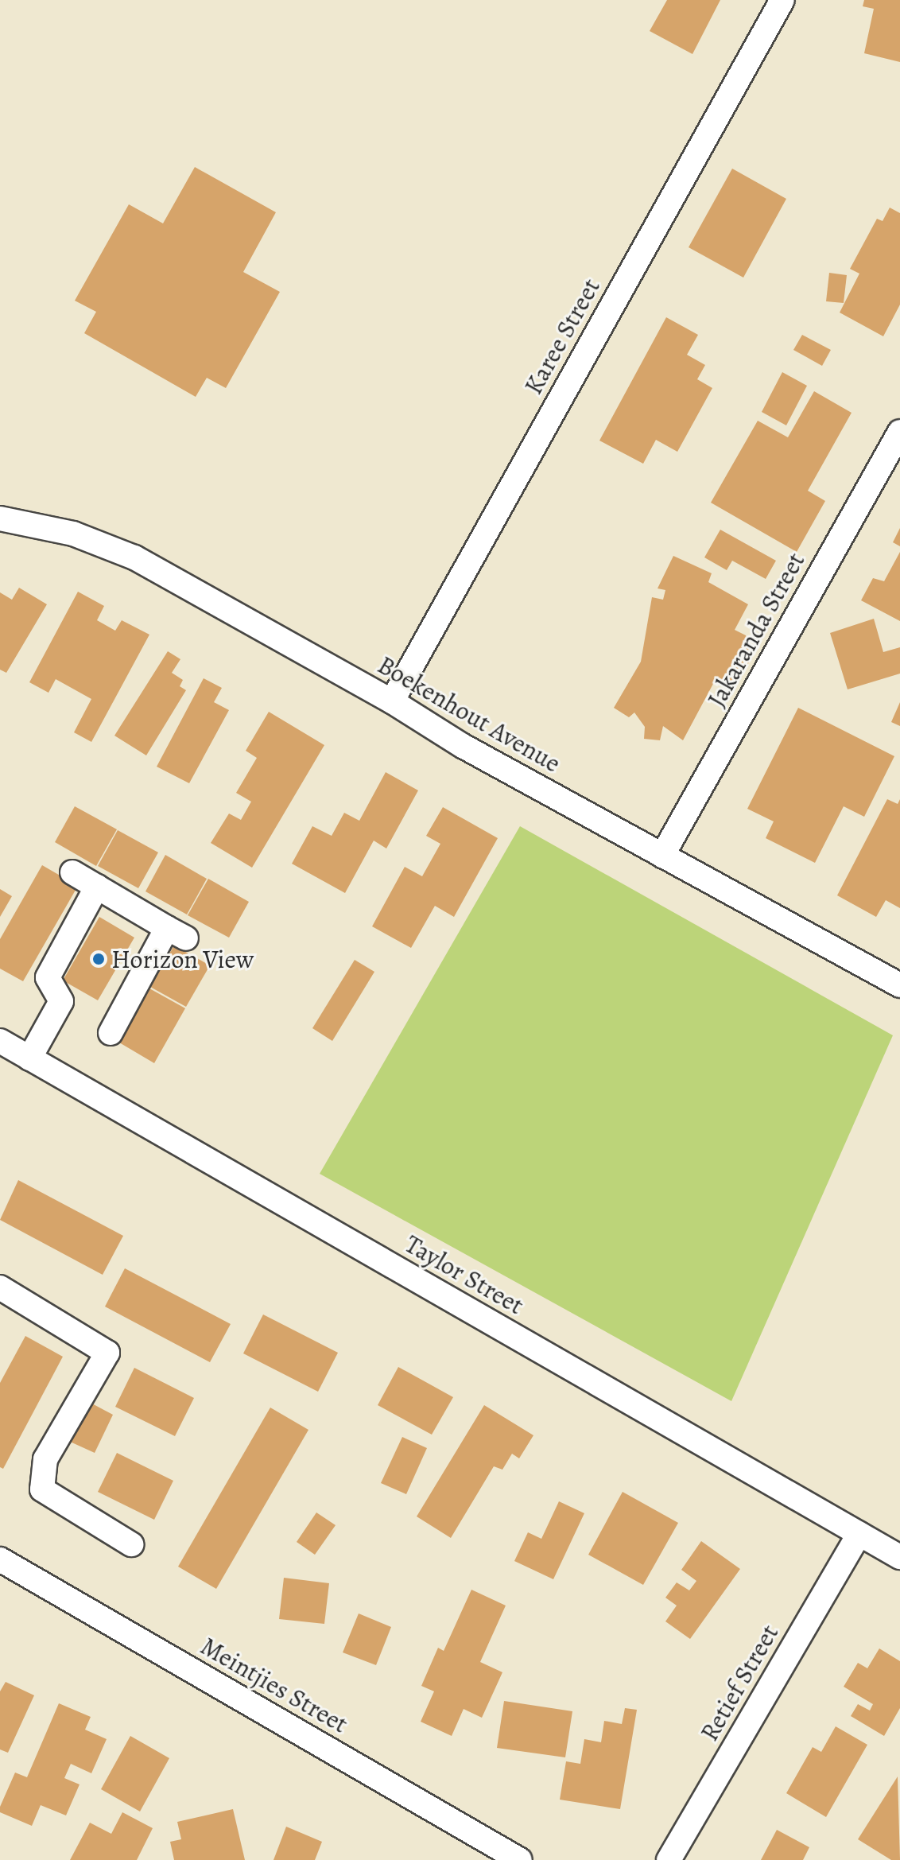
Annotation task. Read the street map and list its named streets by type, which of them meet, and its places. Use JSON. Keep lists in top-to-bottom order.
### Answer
{
  "streets": {
    "street": [
      "Karee Street",
      "Jakaranda Street",
      "Boekenhout Avenue",
      "Taylor Street",
      "Retief Street",
      "Meintjies Street"
    ]
  },
  "crossings": [
    ["Karee Street", "Boekenhout Avenue"],
    ["Jakaranda Street", "Boekenhout Avenue"],
    ["Taylor Street", "Retief Street"]
  ],
  "places": ["Horizon View"]
}
